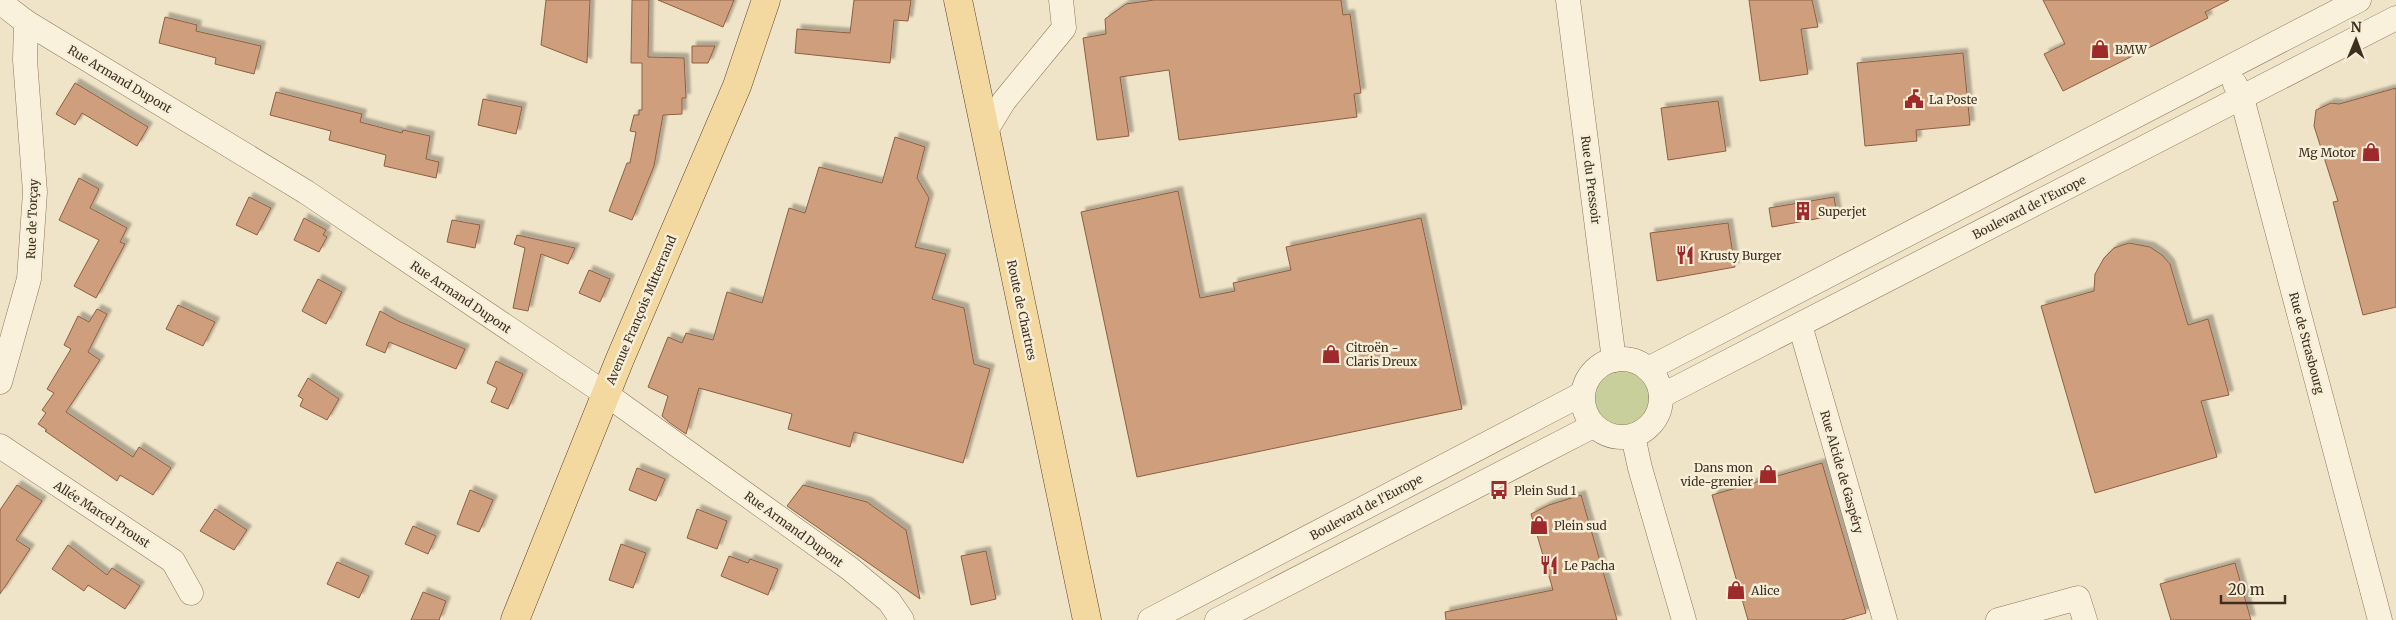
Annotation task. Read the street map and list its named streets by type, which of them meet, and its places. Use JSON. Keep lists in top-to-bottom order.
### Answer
{
  "streets": {
    "main road": ["Avenue François Mitterrand", "Route de Chartres"],
    "street": [
      "Rue Armand Dupont",
      "Rue du Pressoir",
      "Boulevard de l'Europe",
      "Rue de Torçay",
      "Rue de Strasbourg",
      "Rue Alcide de Gaspéry",
      "Allée Marcel Proust"
    ]
  },
  "crossings": [
    ["Rue Armand Dupont", "Rue de Torçay"],
    ["Rue Armand Dupont", "Avenue François Mitterrand"],
    ["Rue du Pressoir", "Boulevard de l'Europe"],
    ["Boulevard de l'Europe", "Rue de Strasbourg"],
    ["Boulevard de l'Europe", "Rue Alcide de Gaspéry"]
  ],
  "places": {
    "shop": [
      "BMW",
      "Mg Motor",
      "Citroën - Claris Dreux",
      "Dans mon vide-grenier",
      "Plein sud",
      "Alice"
    ],
    "public building": ["La Poste"],
    "building": ["Superjet"],
    "restaurant": ["Krusty Burger", "Le Pacha"],
    "bus stop": ["Plein Sud 1"]
  },
  "scale_bar": "20 m",
  "north": "top"
}
